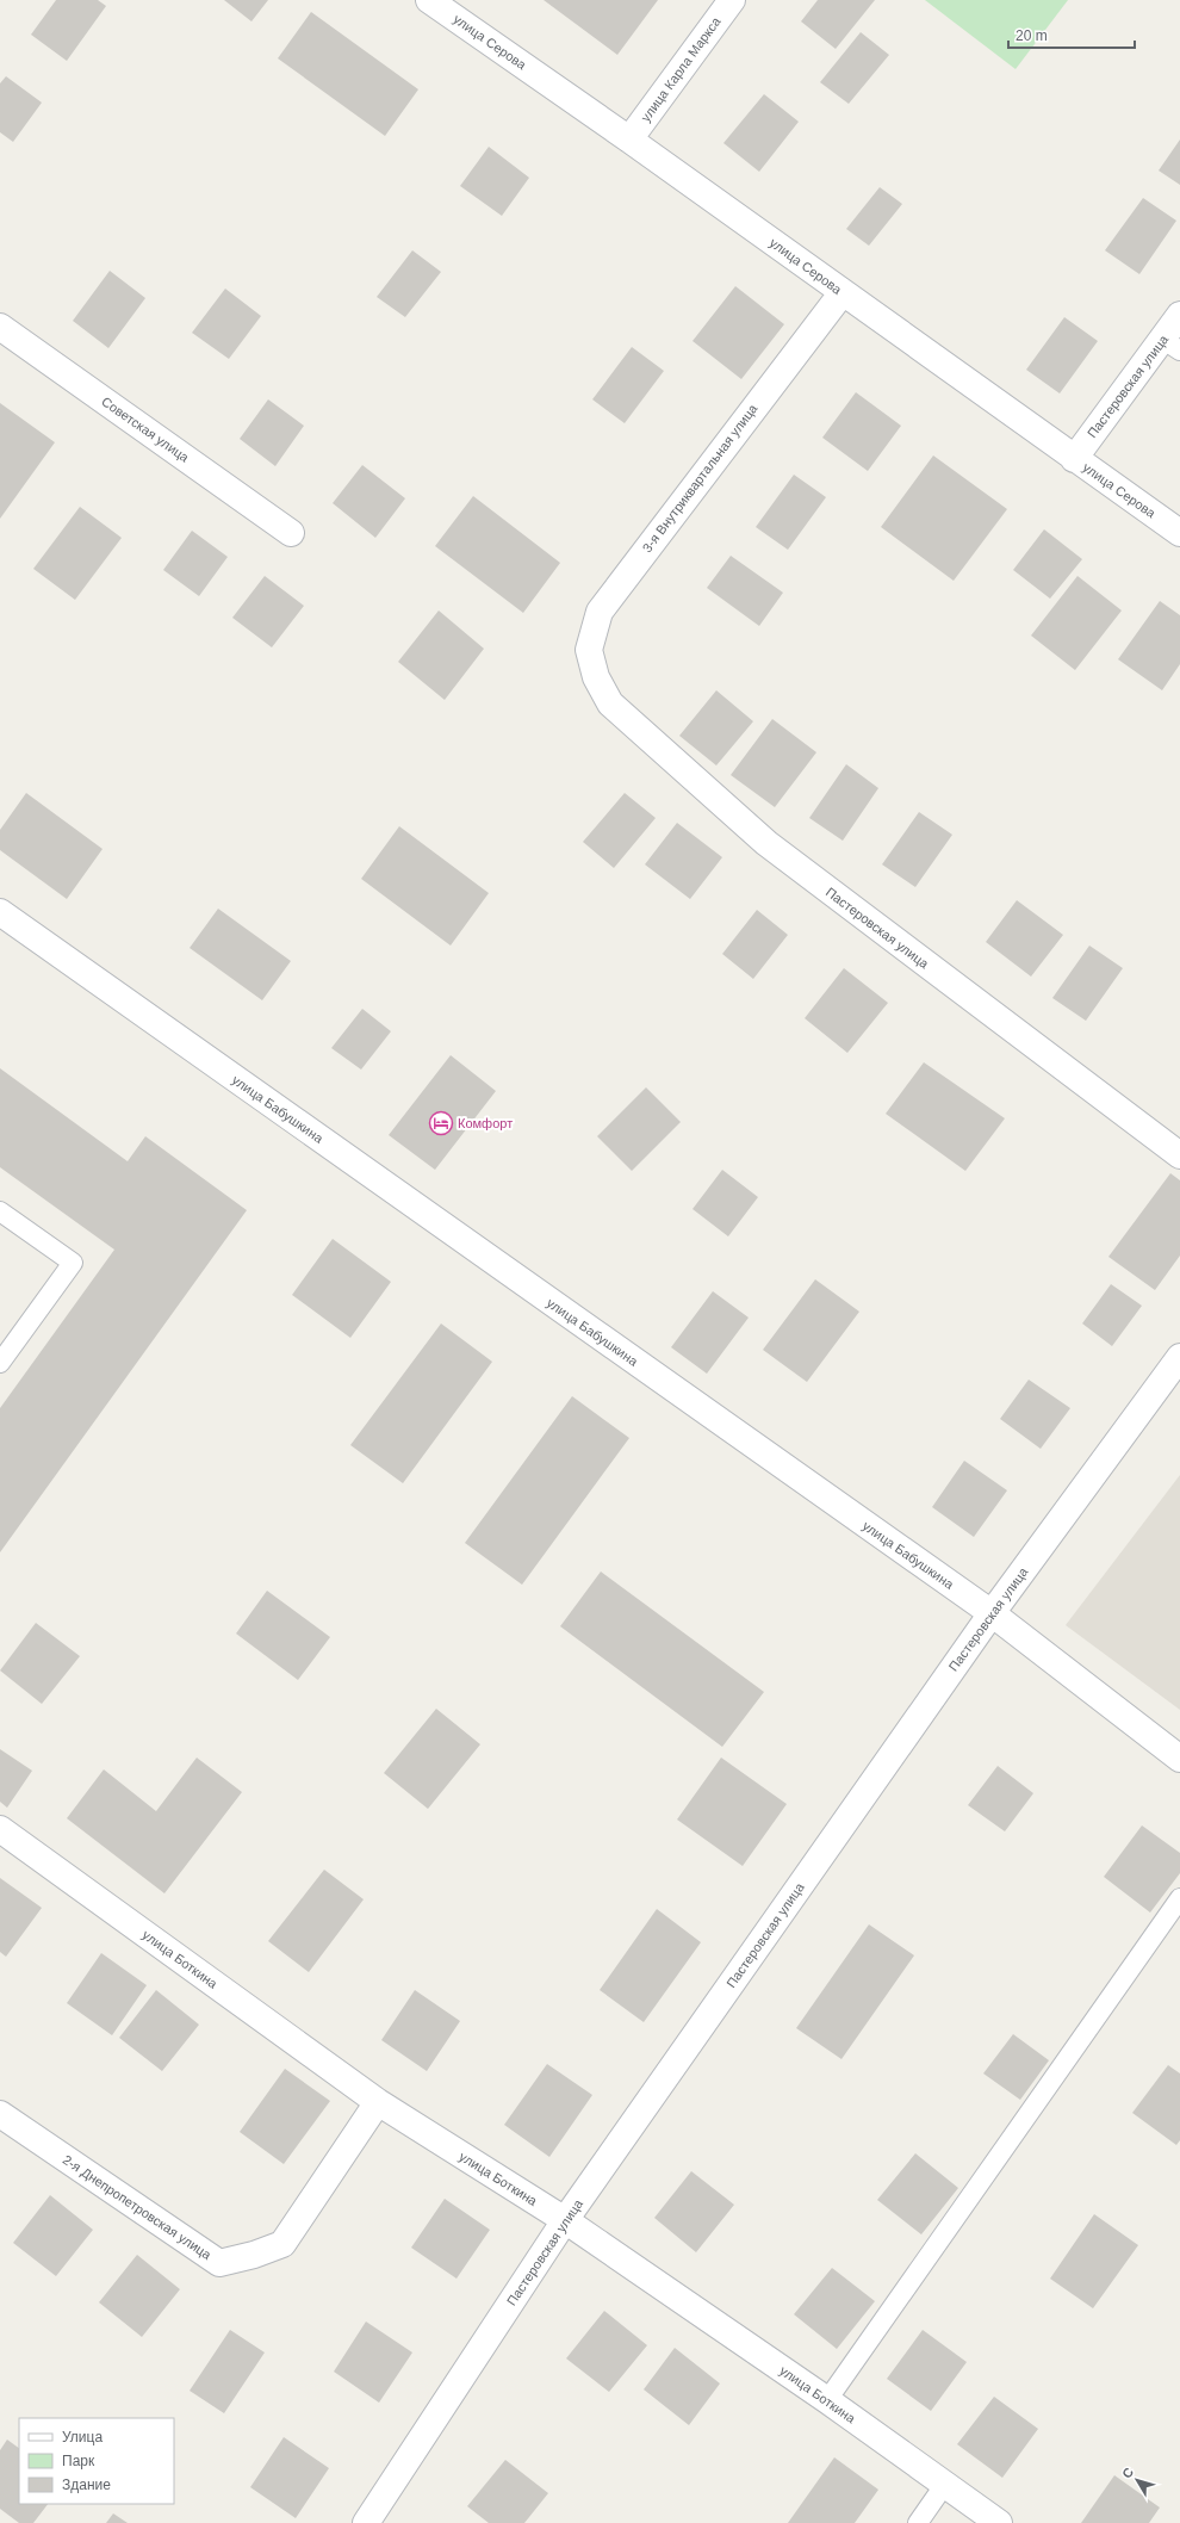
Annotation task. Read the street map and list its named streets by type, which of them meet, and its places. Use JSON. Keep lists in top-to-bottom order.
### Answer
{
  "streets": {
    "street": [
      "улица Серова",
      "улица Карла Маркса",
      "Пастеровская улица",
      "Советская улица",
      "3-я Внутриквартальная улица",
      "улица Бабушкина",
      "улица Боткина",
      "2-я Днепропетровская улица"
    ]
  },
  "crossings": [
    ["улица Серова", "улица Карла Маркса"],
    ["улица Серова", "Пастеровская улица"],
    ["улица Серова", "3-я Внутриквартальная улица"],
    ["Пастеровская улица", "3-я Внутриквартальная улица"],
    ["Пастеровская улица", "улица Бабушкина"],
    ["Пастеровская улица", "улица Боткина"],
    ["улица Боткина", "2-я Днепропетровская улица"]
  ],
  "places": {
    "hotel": ["Комфорт"]
  },
  "legend": ["Улица", "Парк", "Здание"],
  "scale_bar": "20 m",
  "north": "top left"
}
